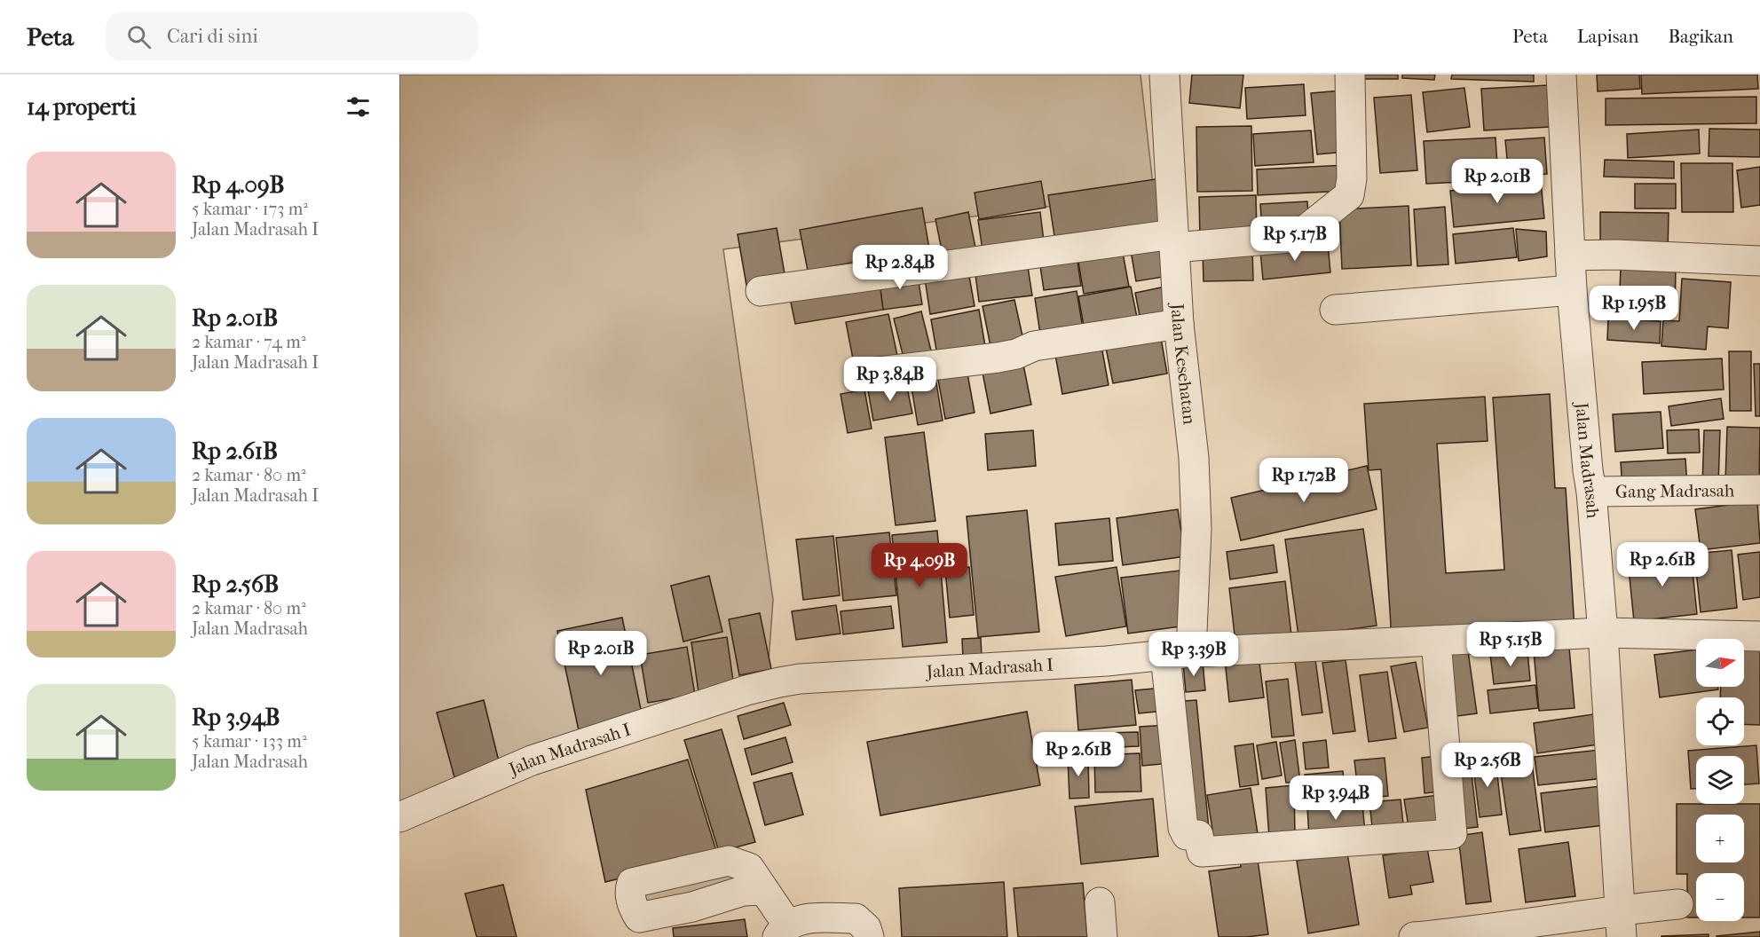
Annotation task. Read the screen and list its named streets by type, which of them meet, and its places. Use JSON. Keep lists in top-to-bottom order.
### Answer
{
  "streets": {
    "street": [
      "Jalan Kesehatan",
      "Jalan Madrasah",
      "Gang Madrasah",
      "Jalan Madrasah I"
    ]
  },
  "crossings": [
    ["Jalan Kesehatan", "Jalan Madrasah I"],
    ["Jalan Madrasah", "Gang Madrasah"],
    ["Jalan Madrasah", "Jalan Madrasah I"]
  ],
  "north": "right",
  "page": {
    "header": "Peta",
    "search": "Cari di sini",
    "nav": ["Peta", "Lapisan", "Bagikan"],
    "heading": "14 properti",
    "list": [
      {
        "name": "Rp 4.09B",
        "note": "5 kamar · 173 m² · Jalan Madrasah I"
      },
      {
        "name": "Rp 2.01B",
        "note": "2 kamar · 74 m² · Jalan Madrasah I"
      },
      {
        "name": "Rp 2.61B",
        "note": "2 kamar · 80 m² · Jalan Madrasah I"
      },
      {
        "name": "Rp 2.56B",
        "note": "2 kamar · 80 m² · Jalan Madrasah"
      },
      {
        "name": "Rp 3.94B",
        "note": "5 kamar · 133 m² · Jalan Madrasah"
      }
    ],
    "price": [
      "Rp 2.01B",
      "Rp 5.17B",
      "Rp 2.84B",
      "Rp 1.95B",
      "Rp 3.84B",
      "Rp 1.72B",
      "Rp 2.61B",
      "Rp 4.09B",
      "Rp 5.15B",
      "Rp 2.01B",
      "Rp 3.39B",
      "Rp 2.61B",
      "Rp 2.56B",
      "Rp 3.94B"
    ],
    "map_buttons": ["+", "−"]
  }
}
